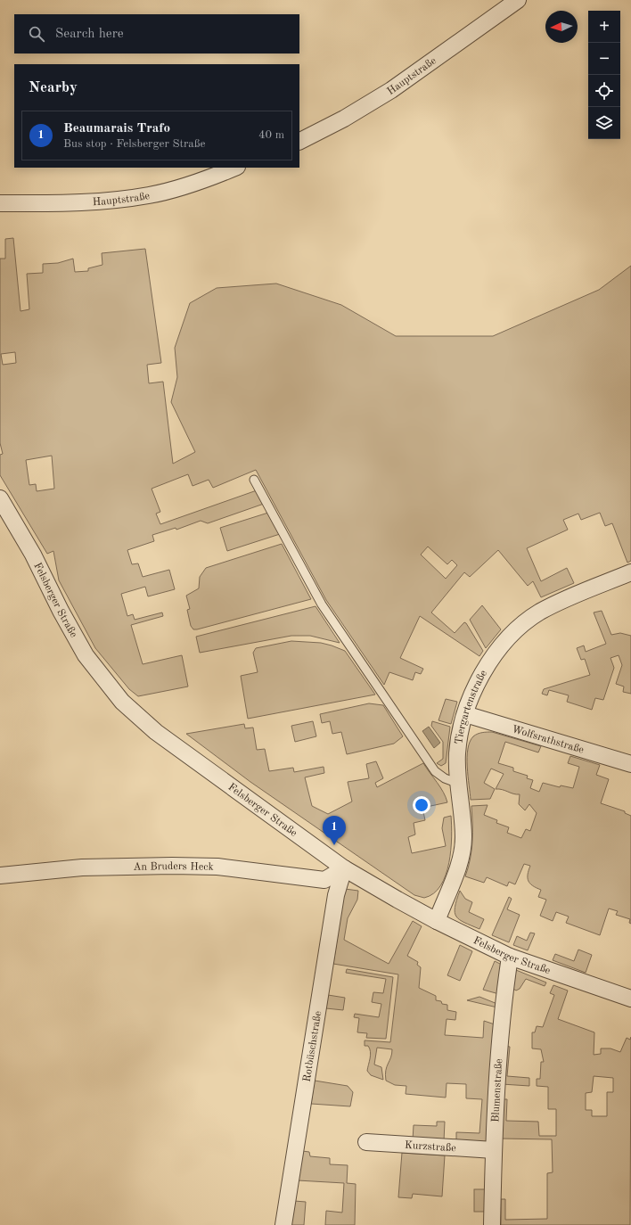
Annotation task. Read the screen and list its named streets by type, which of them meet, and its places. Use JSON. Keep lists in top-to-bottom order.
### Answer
{
  "streets": {
    "street": [
      "Hauptstraße",
      "Felsberger Straße",
      "Tiergartenstraße",
      "Wolfsrathstraße",
      "An Bruders Heck",
      "Rotbüschstraße",
      "Blumenstraße",
      "Kurzstraße"
    ]
  },
  "crossings": [
    ["Felsberger Straße", "Tiergartenstraße"],
    ["Felsberger Straße", "An Bruders Heck"],
    ["Felsberger Straße", "Rotbüschstraße"],
    ["Felsberger Straße", "Blumenstraße"],
    ["Tiergartenstraße", "Wolfsrathstraße"],
    ["An Bruders Heck", "Rotbüschstraße"],
    ["Blumenstraße", "Kurzstraße"]
  ],
  "north": "left",
  "page": {
    "map_buttons": ["+", "−"],
    "search": "Search here",
    "heading": "Nearby",
    "list": [
      {
        "mark": "1",
        "name": "Beaumarais Trafo",
        "note": "Bus stop · Felsberger Straße",
        "value": "40 m"
      }
    ],
    "pins": "1"
  }
}
